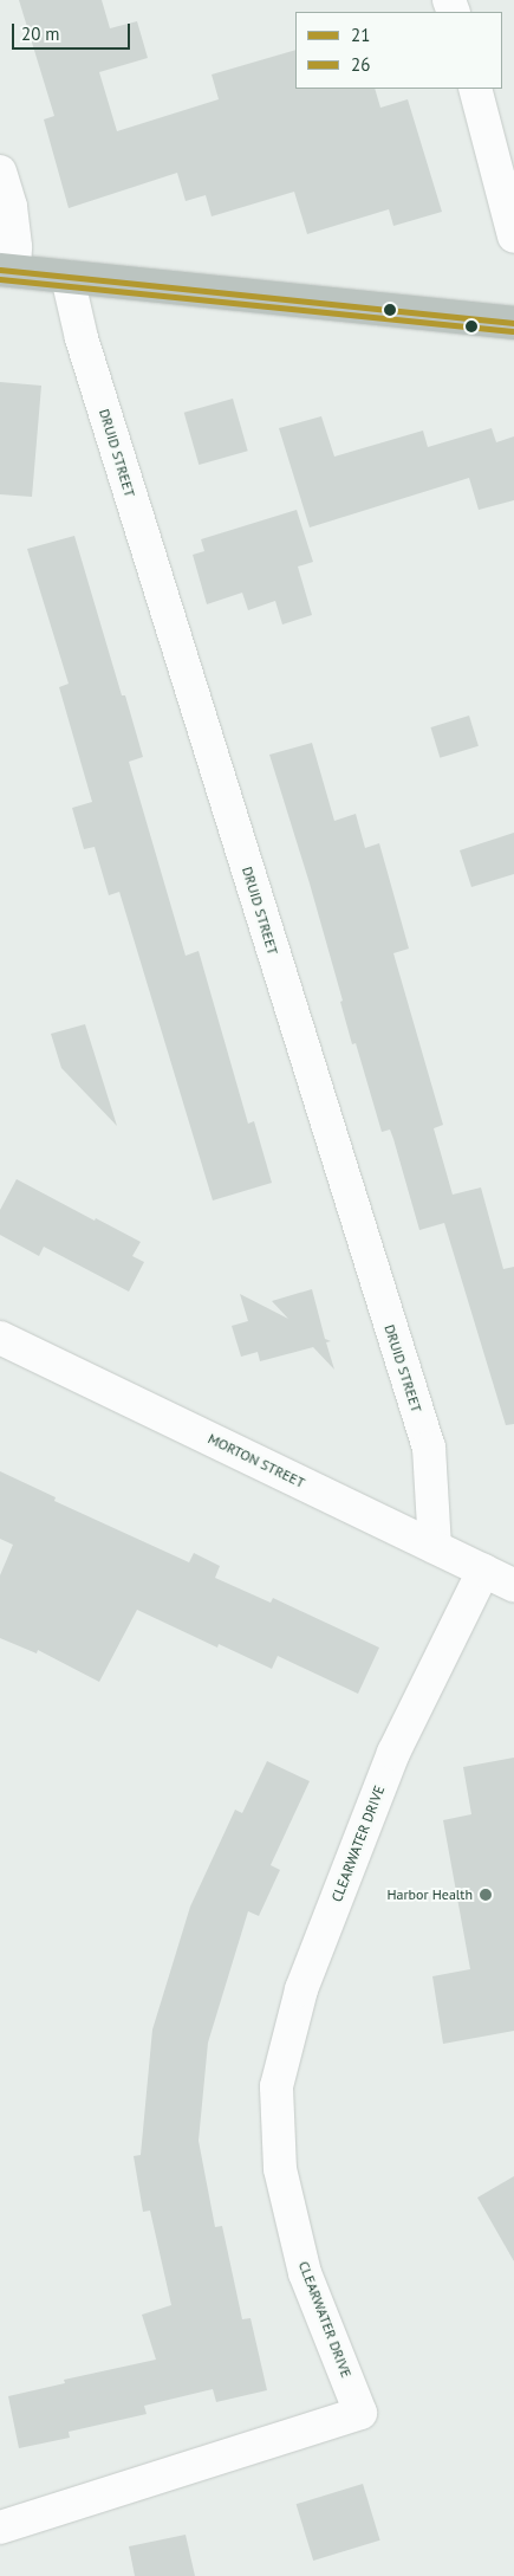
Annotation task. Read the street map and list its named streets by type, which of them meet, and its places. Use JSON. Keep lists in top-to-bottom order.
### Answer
{
  "streets": {
    "street": ["DRUID STREET", "MORTON STREET", "CLEARWATER DRIVE"]
  },
  "crossings": [
    ["DRUID STREET", "MORTON STREET"],
    ["MORTON STREET", "CLEARWATER DRIVE"]
  ],
  "places": ["Harbor Health"],
  "lines": ["transit line 21", "transit line 26"],
  "legend": ["21", "26"],
  "scale_bar": "20 m"
}
